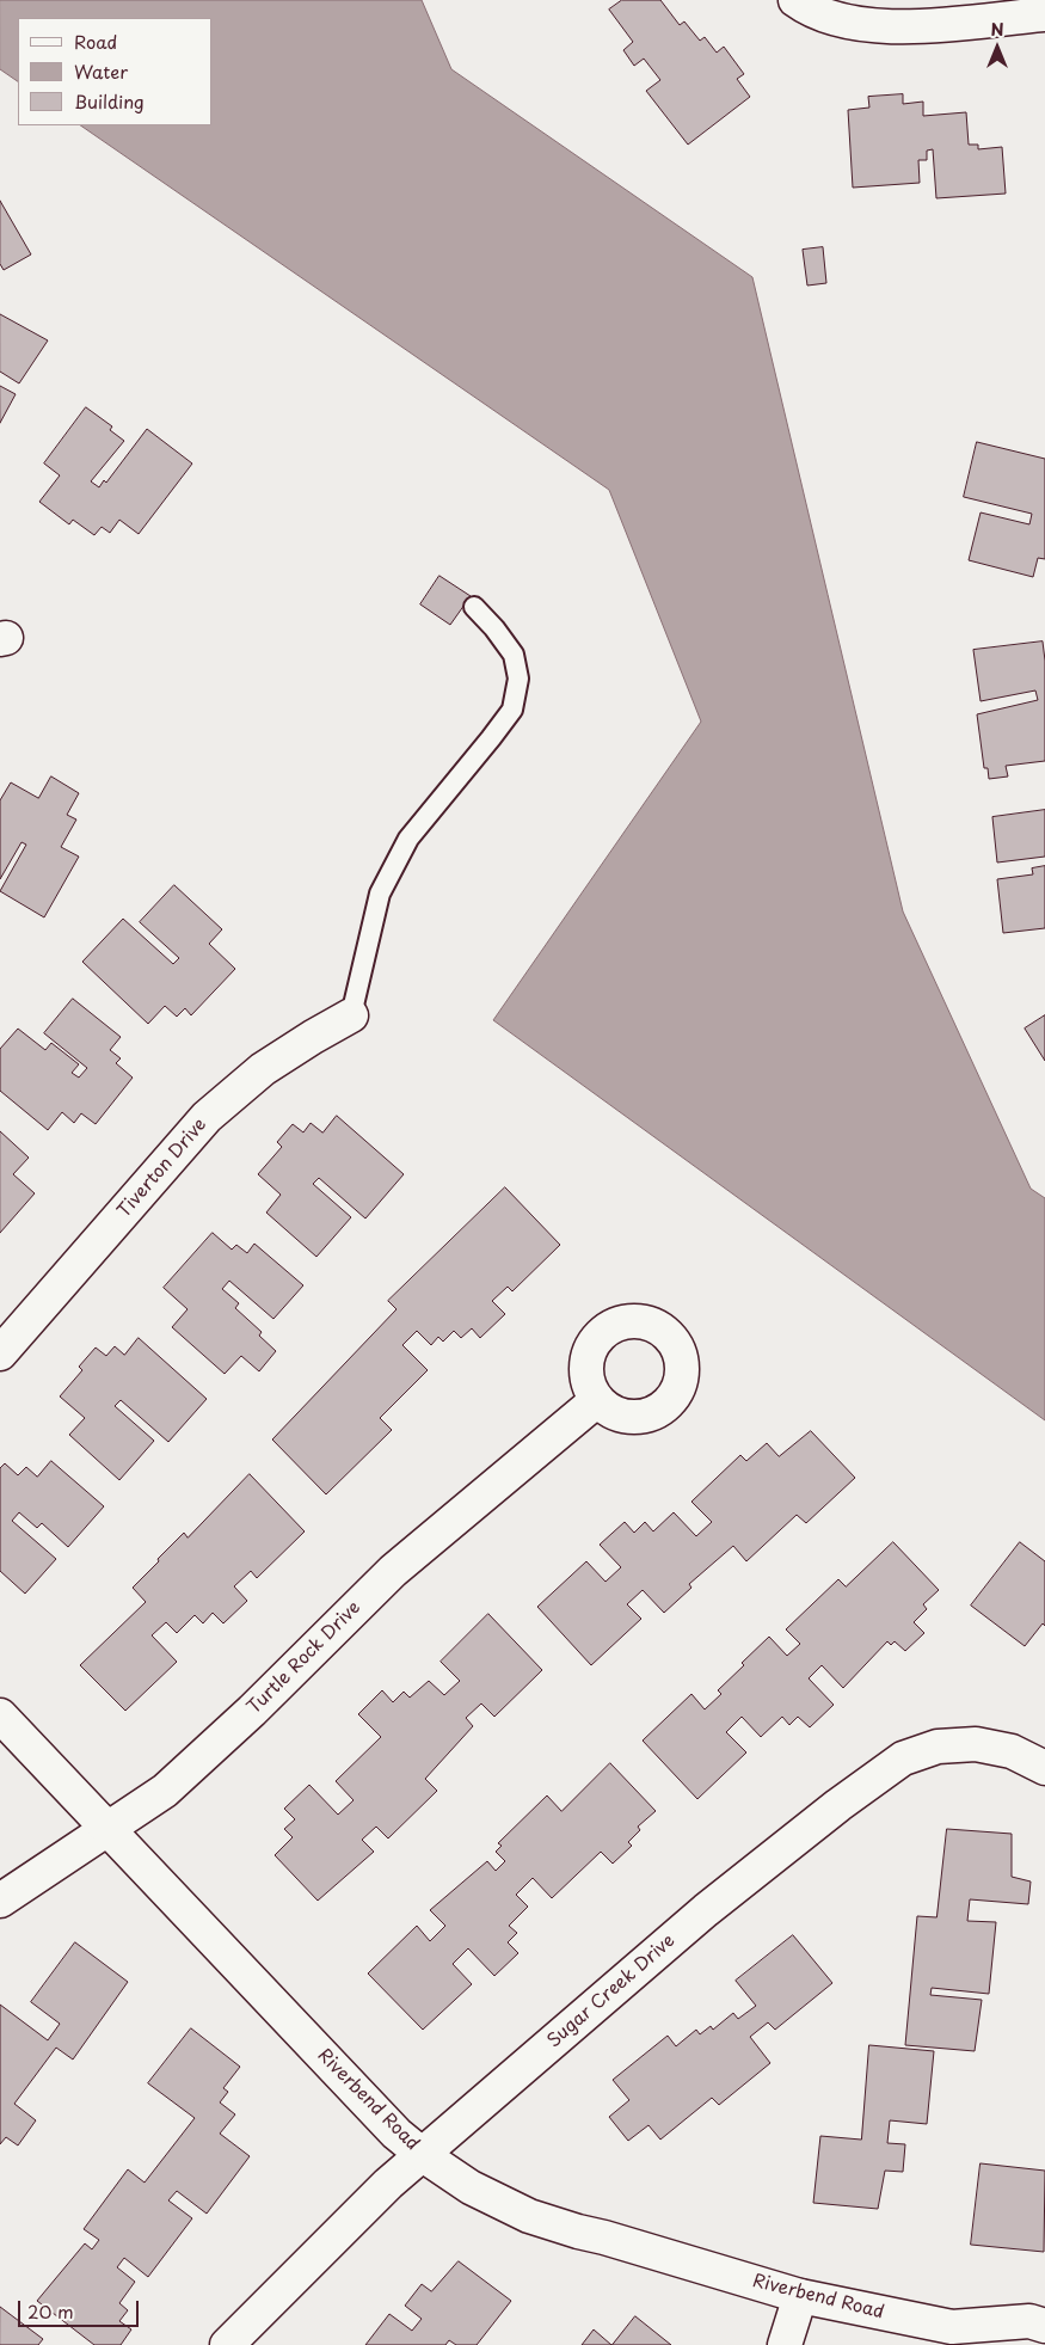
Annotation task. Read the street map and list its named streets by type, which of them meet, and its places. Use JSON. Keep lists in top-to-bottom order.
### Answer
{
  "streets": {
    "street": [
      "Tiverton Drive",
      "Turtle Rock Drive",
      "Sugar Creek Drive",
      "Riverbend Road"
    ]
  },
  "crossings": [
    ["Turtle Rock Drive", "Riverbend Road"],
    ["Sugar Creek Drive", "Riverbend Road"]
  ],
  "legend": ["Road", "Water", "Building"],
  "scale_bar": "20 m",
  "north": "top"
}
